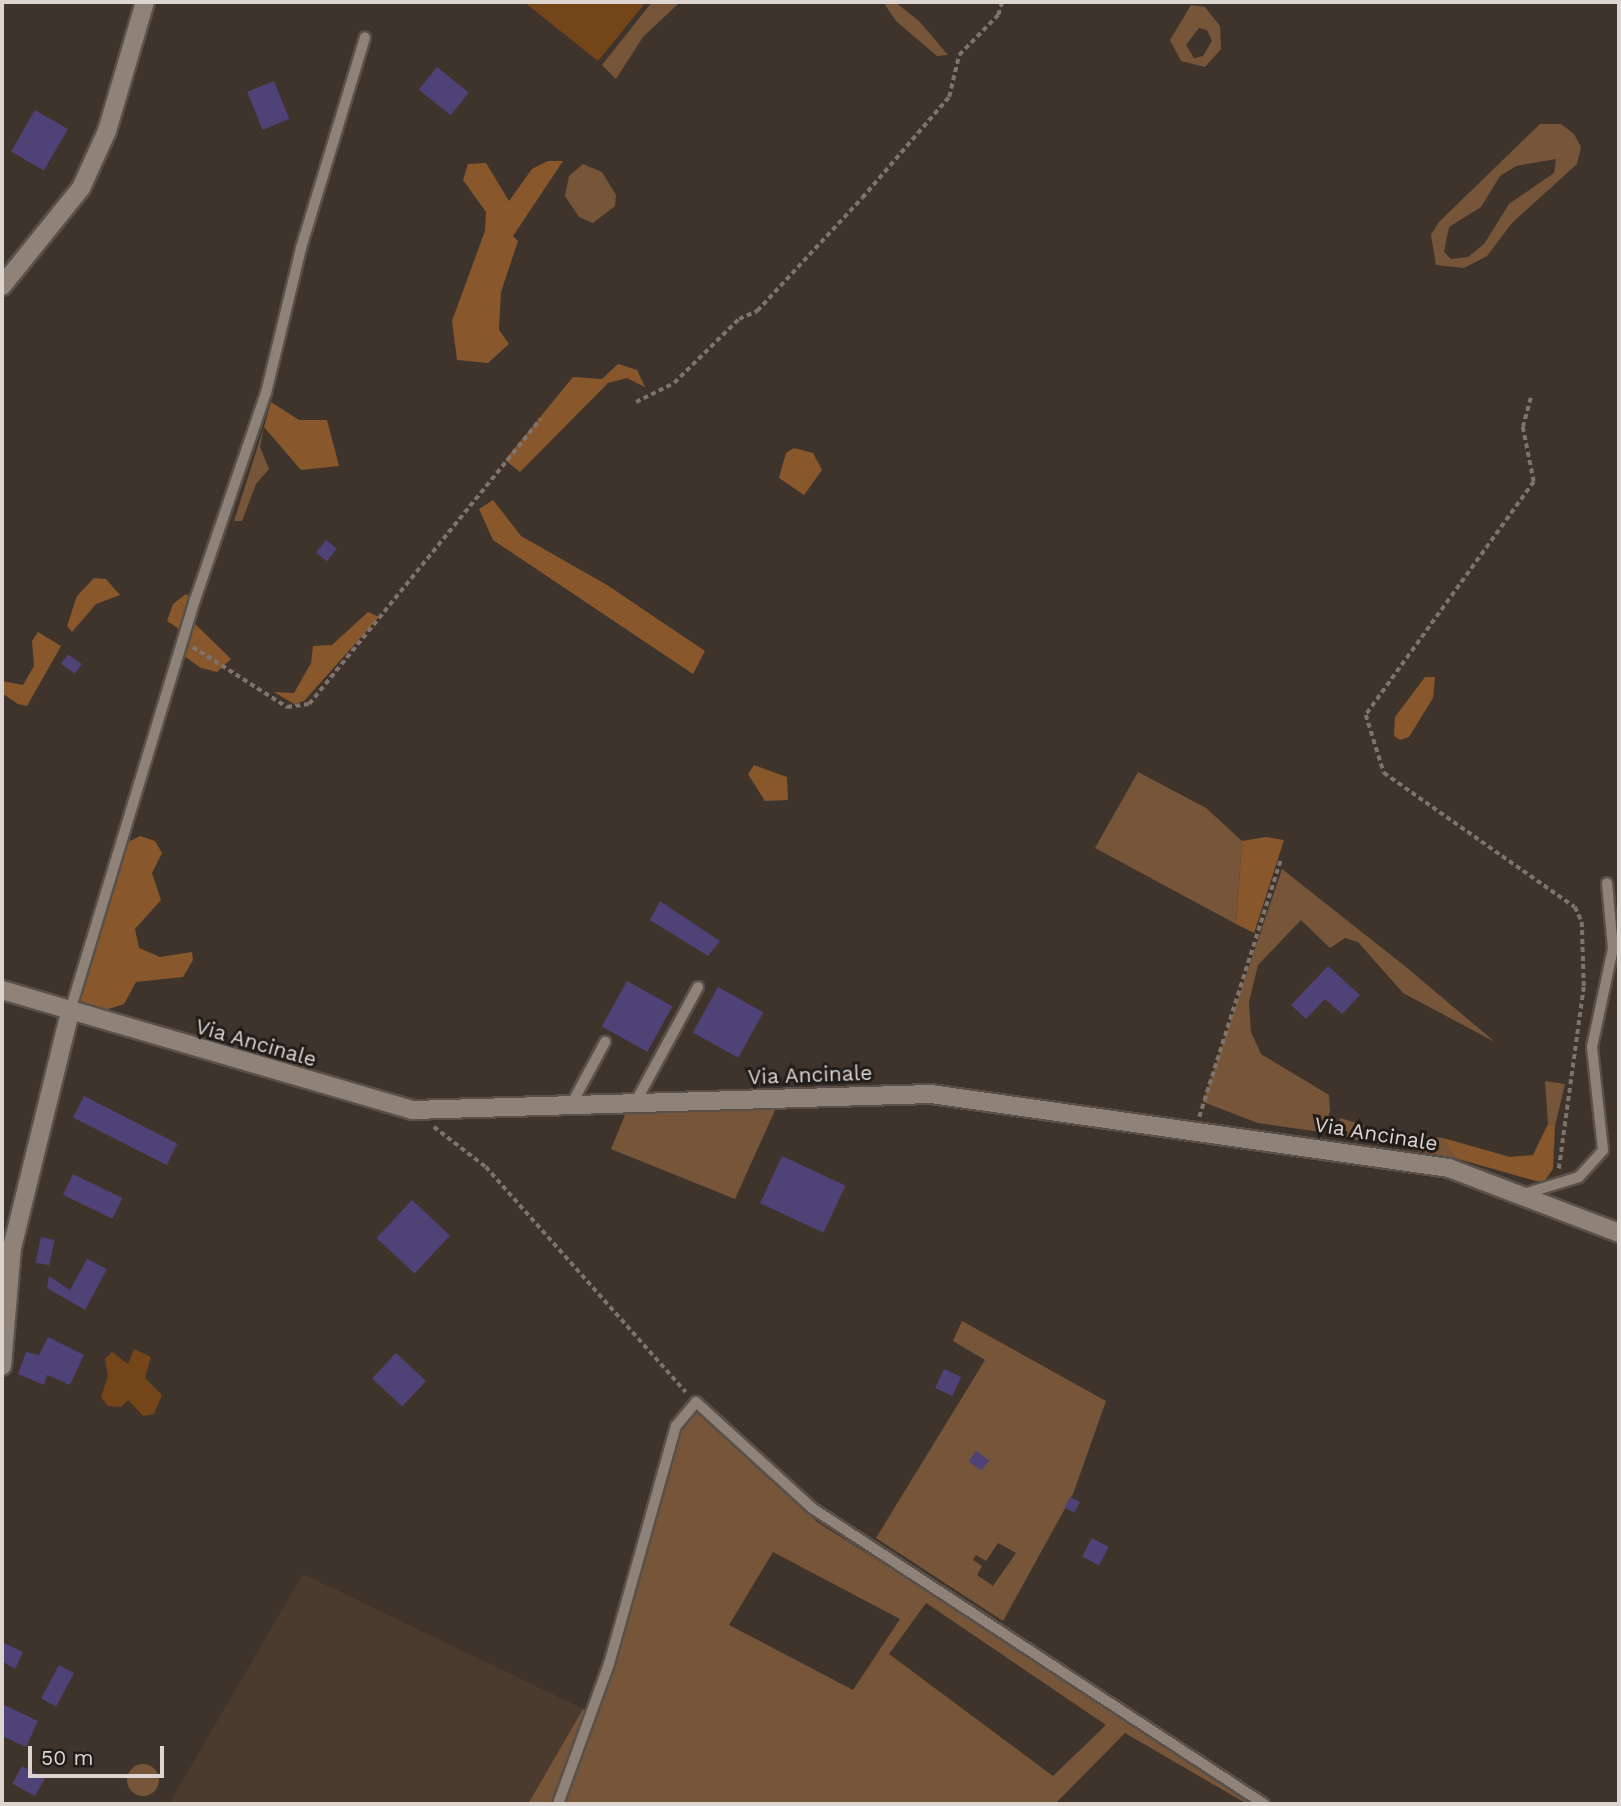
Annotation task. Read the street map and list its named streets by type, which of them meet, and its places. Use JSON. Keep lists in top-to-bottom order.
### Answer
{
  "streets": {
    "main road": ["Via Ancinale"]
  },
  "scale_bar": "50 m"
}
